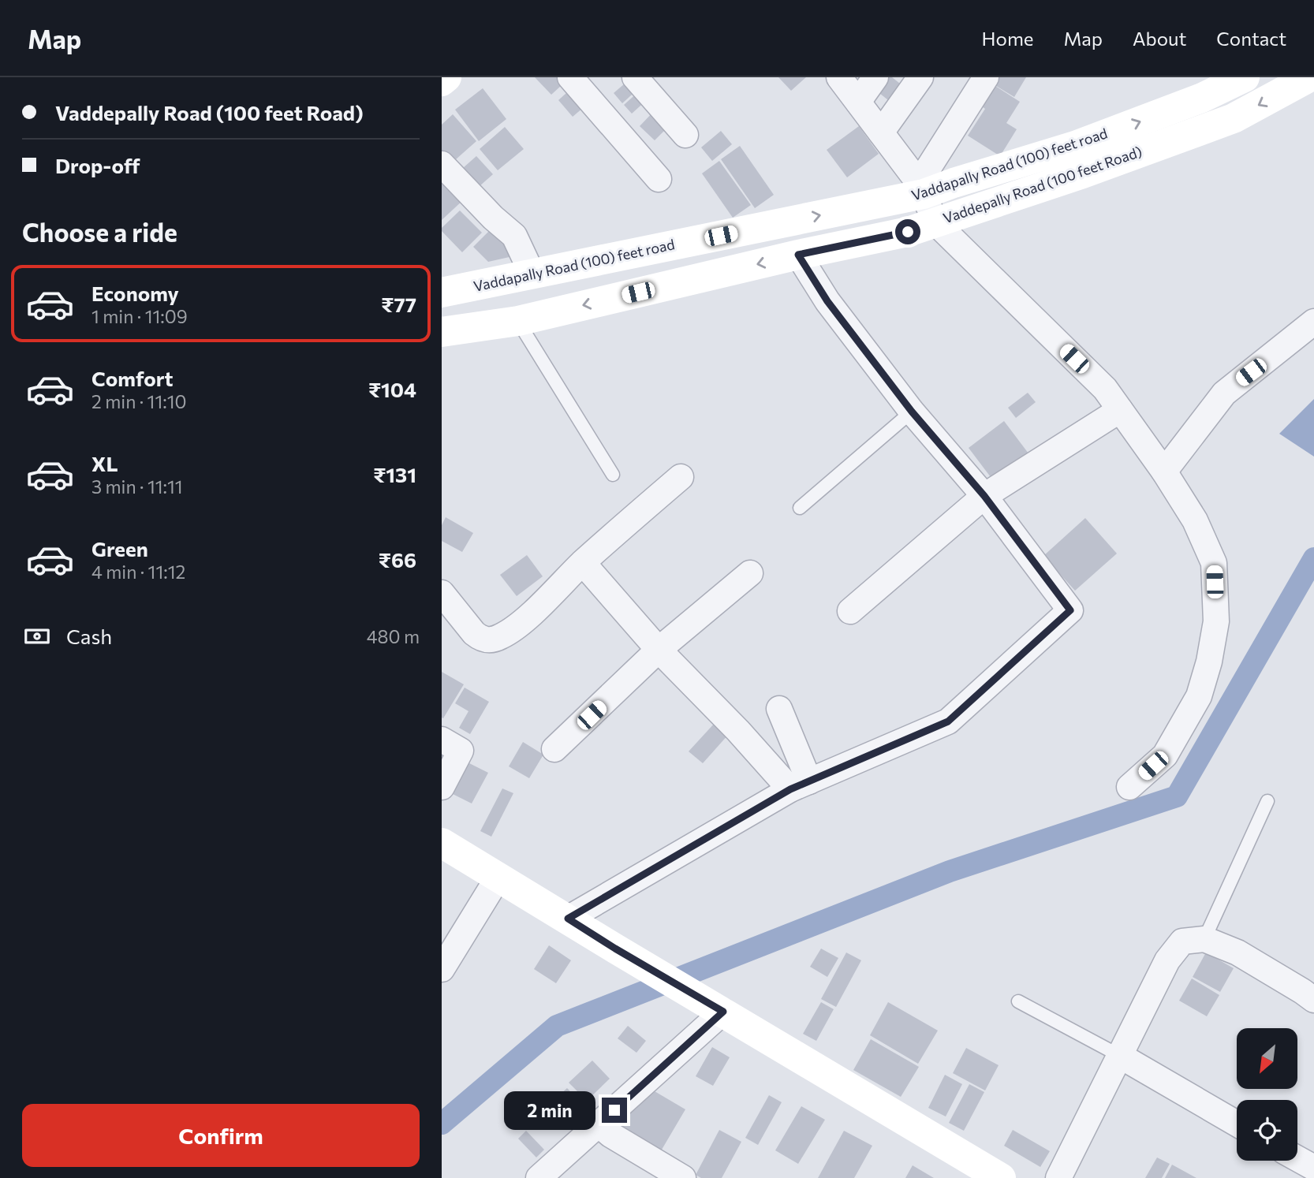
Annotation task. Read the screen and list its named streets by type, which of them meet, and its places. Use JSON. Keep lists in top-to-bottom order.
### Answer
{
  "streets": {
    "main road": ["Vaddapally Road (100) feet road", "Vaddepally Road (100 feet Road)"]
  },
  "one_way": ["Vaddapally Road (100) feet road", "Vaddepally Road (100 feet Road)"],
  "north": "bottom left",
  "page": {
    "header": "Map",
    "nav": [
      "Home",
      "Map",
      "About",
      "Contact"
    ],
    "banner": ["Vaddepally Road (100 feet Road)", "Drop-off"],
    "heading": "Choose a ride",
    "list": [
      {
        "name": "Economy",
        "note": "1 min · 11:09",
        "value": "₹77"
      },
      {
        "name": "Comfort",
        "note": "2 min · 11:10",
        "value": "₹104"
      },
      {
        "name": "XL",
        "note": "3 min · 11:11",
        "value": "₹131"
      },
      {
        "name": "Green",
        "note": "4 min · 11:12",
        "value": "₹66"
      }
    ],
    "pay": ["Cash", "480 m"],
    "bubble": "2 min",
    "buttons": "Confirm"
  }
}
